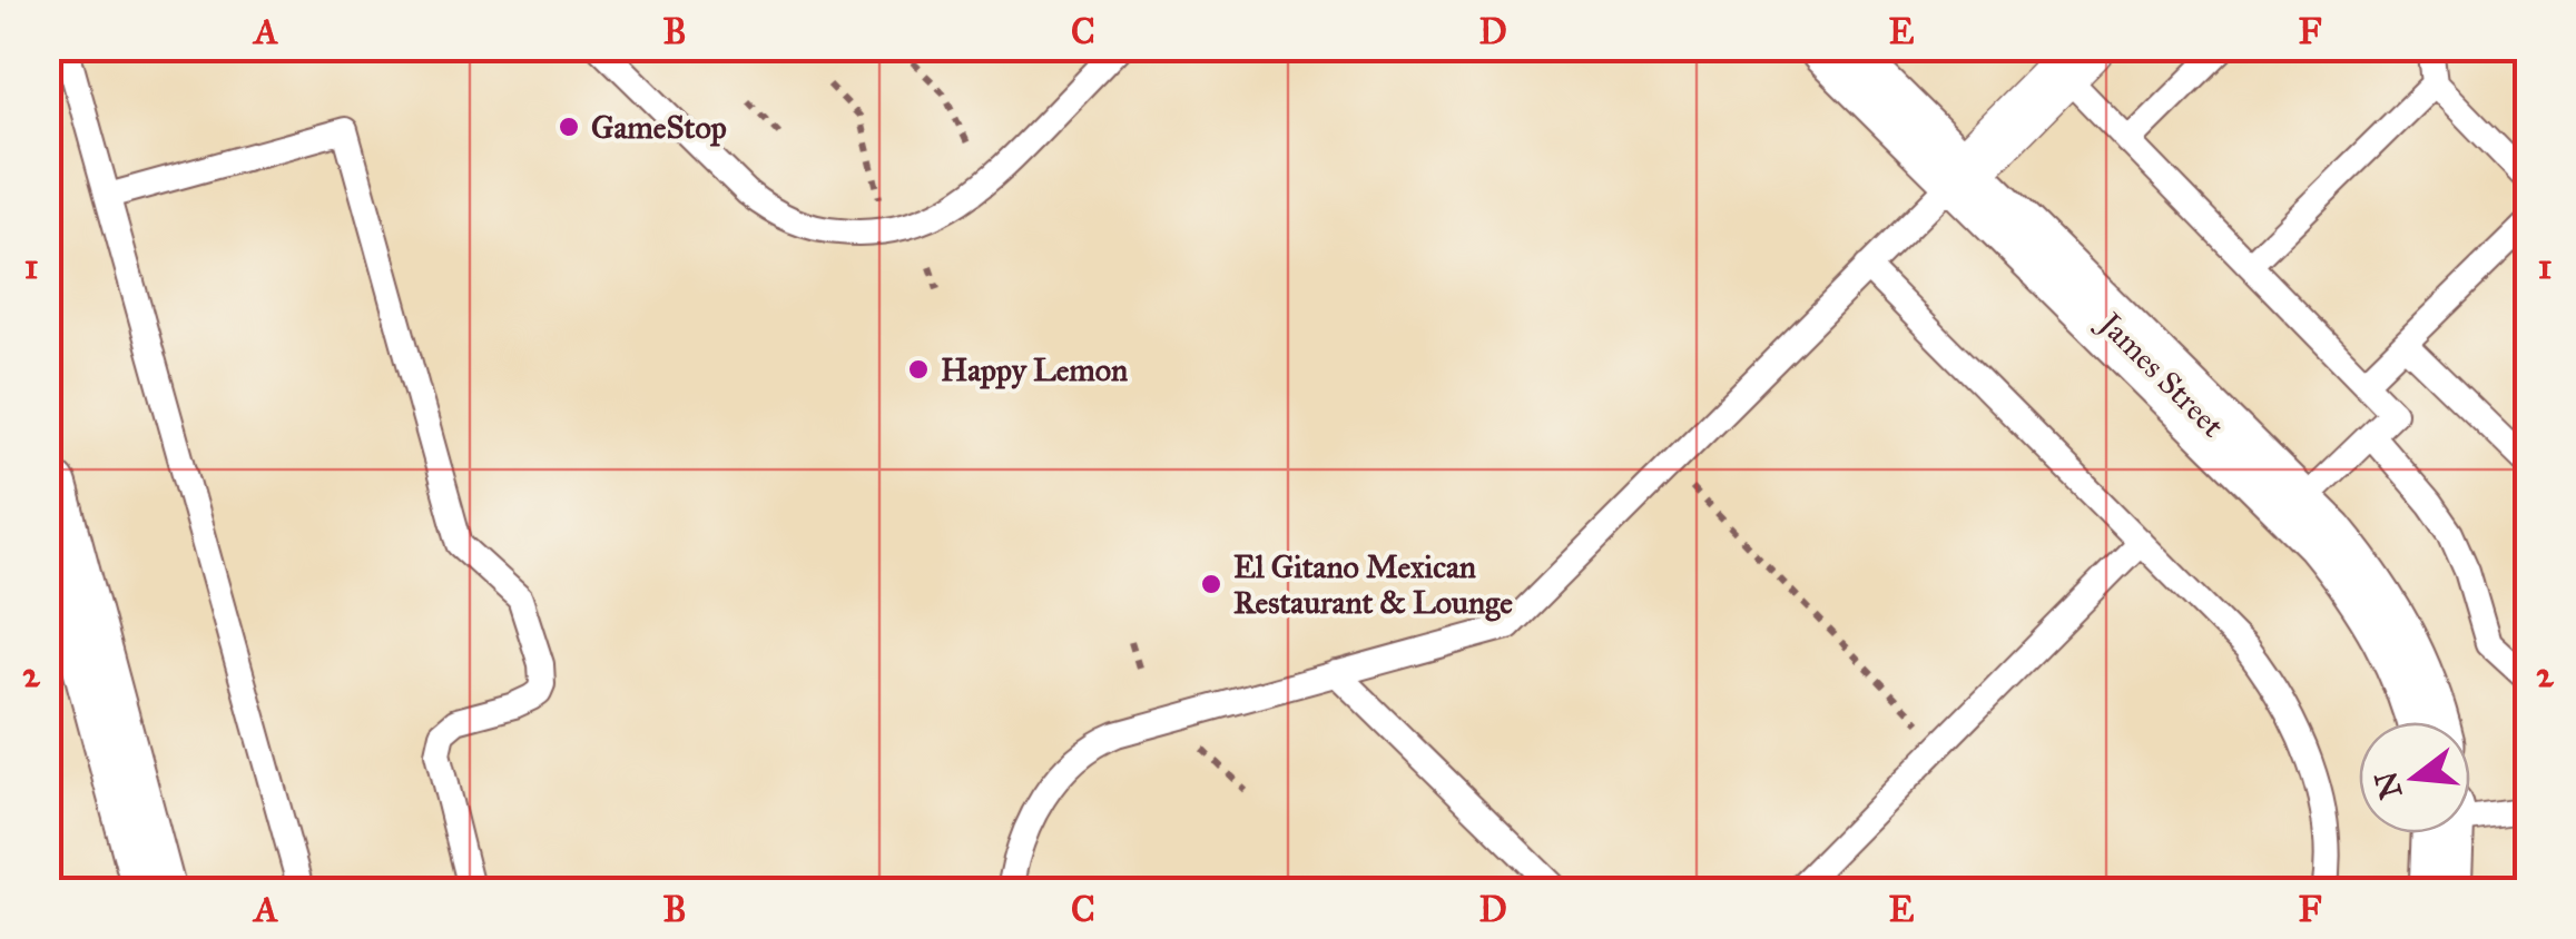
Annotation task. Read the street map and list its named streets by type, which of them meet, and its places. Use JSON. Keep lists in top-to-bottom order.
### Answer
{
  "streets": {
    "street": ["James Street"]
  },
  "places": ["GameStop", "Happy Lemon", "El Gitano Mexican Restaurant & Lounge"],
  "north": "left",
  "grid": {
    "columns": [
      "A",
      "B",
      "C",
      "D",
      "E",
      "F"
    ],
    "rows": ["1", "2"]
  }
}
